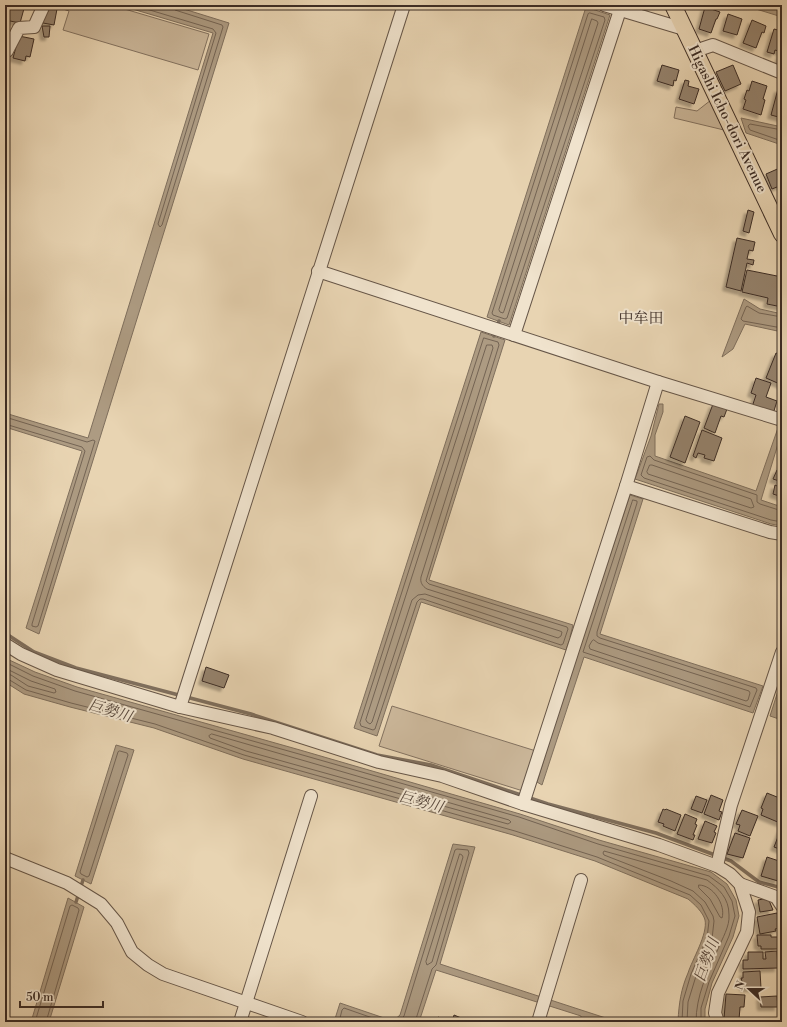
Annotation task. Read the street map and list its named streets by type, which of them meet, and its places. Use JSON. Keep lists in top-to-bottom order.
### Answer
{
  "streets": {
    "main road": ["Higashi Icho-dori Avenue"]
  },
  "districts": ["中牟田"],
  "water": ["巨勢川"],
  "scale_bar": "50 m",
  "north": "left"
}
